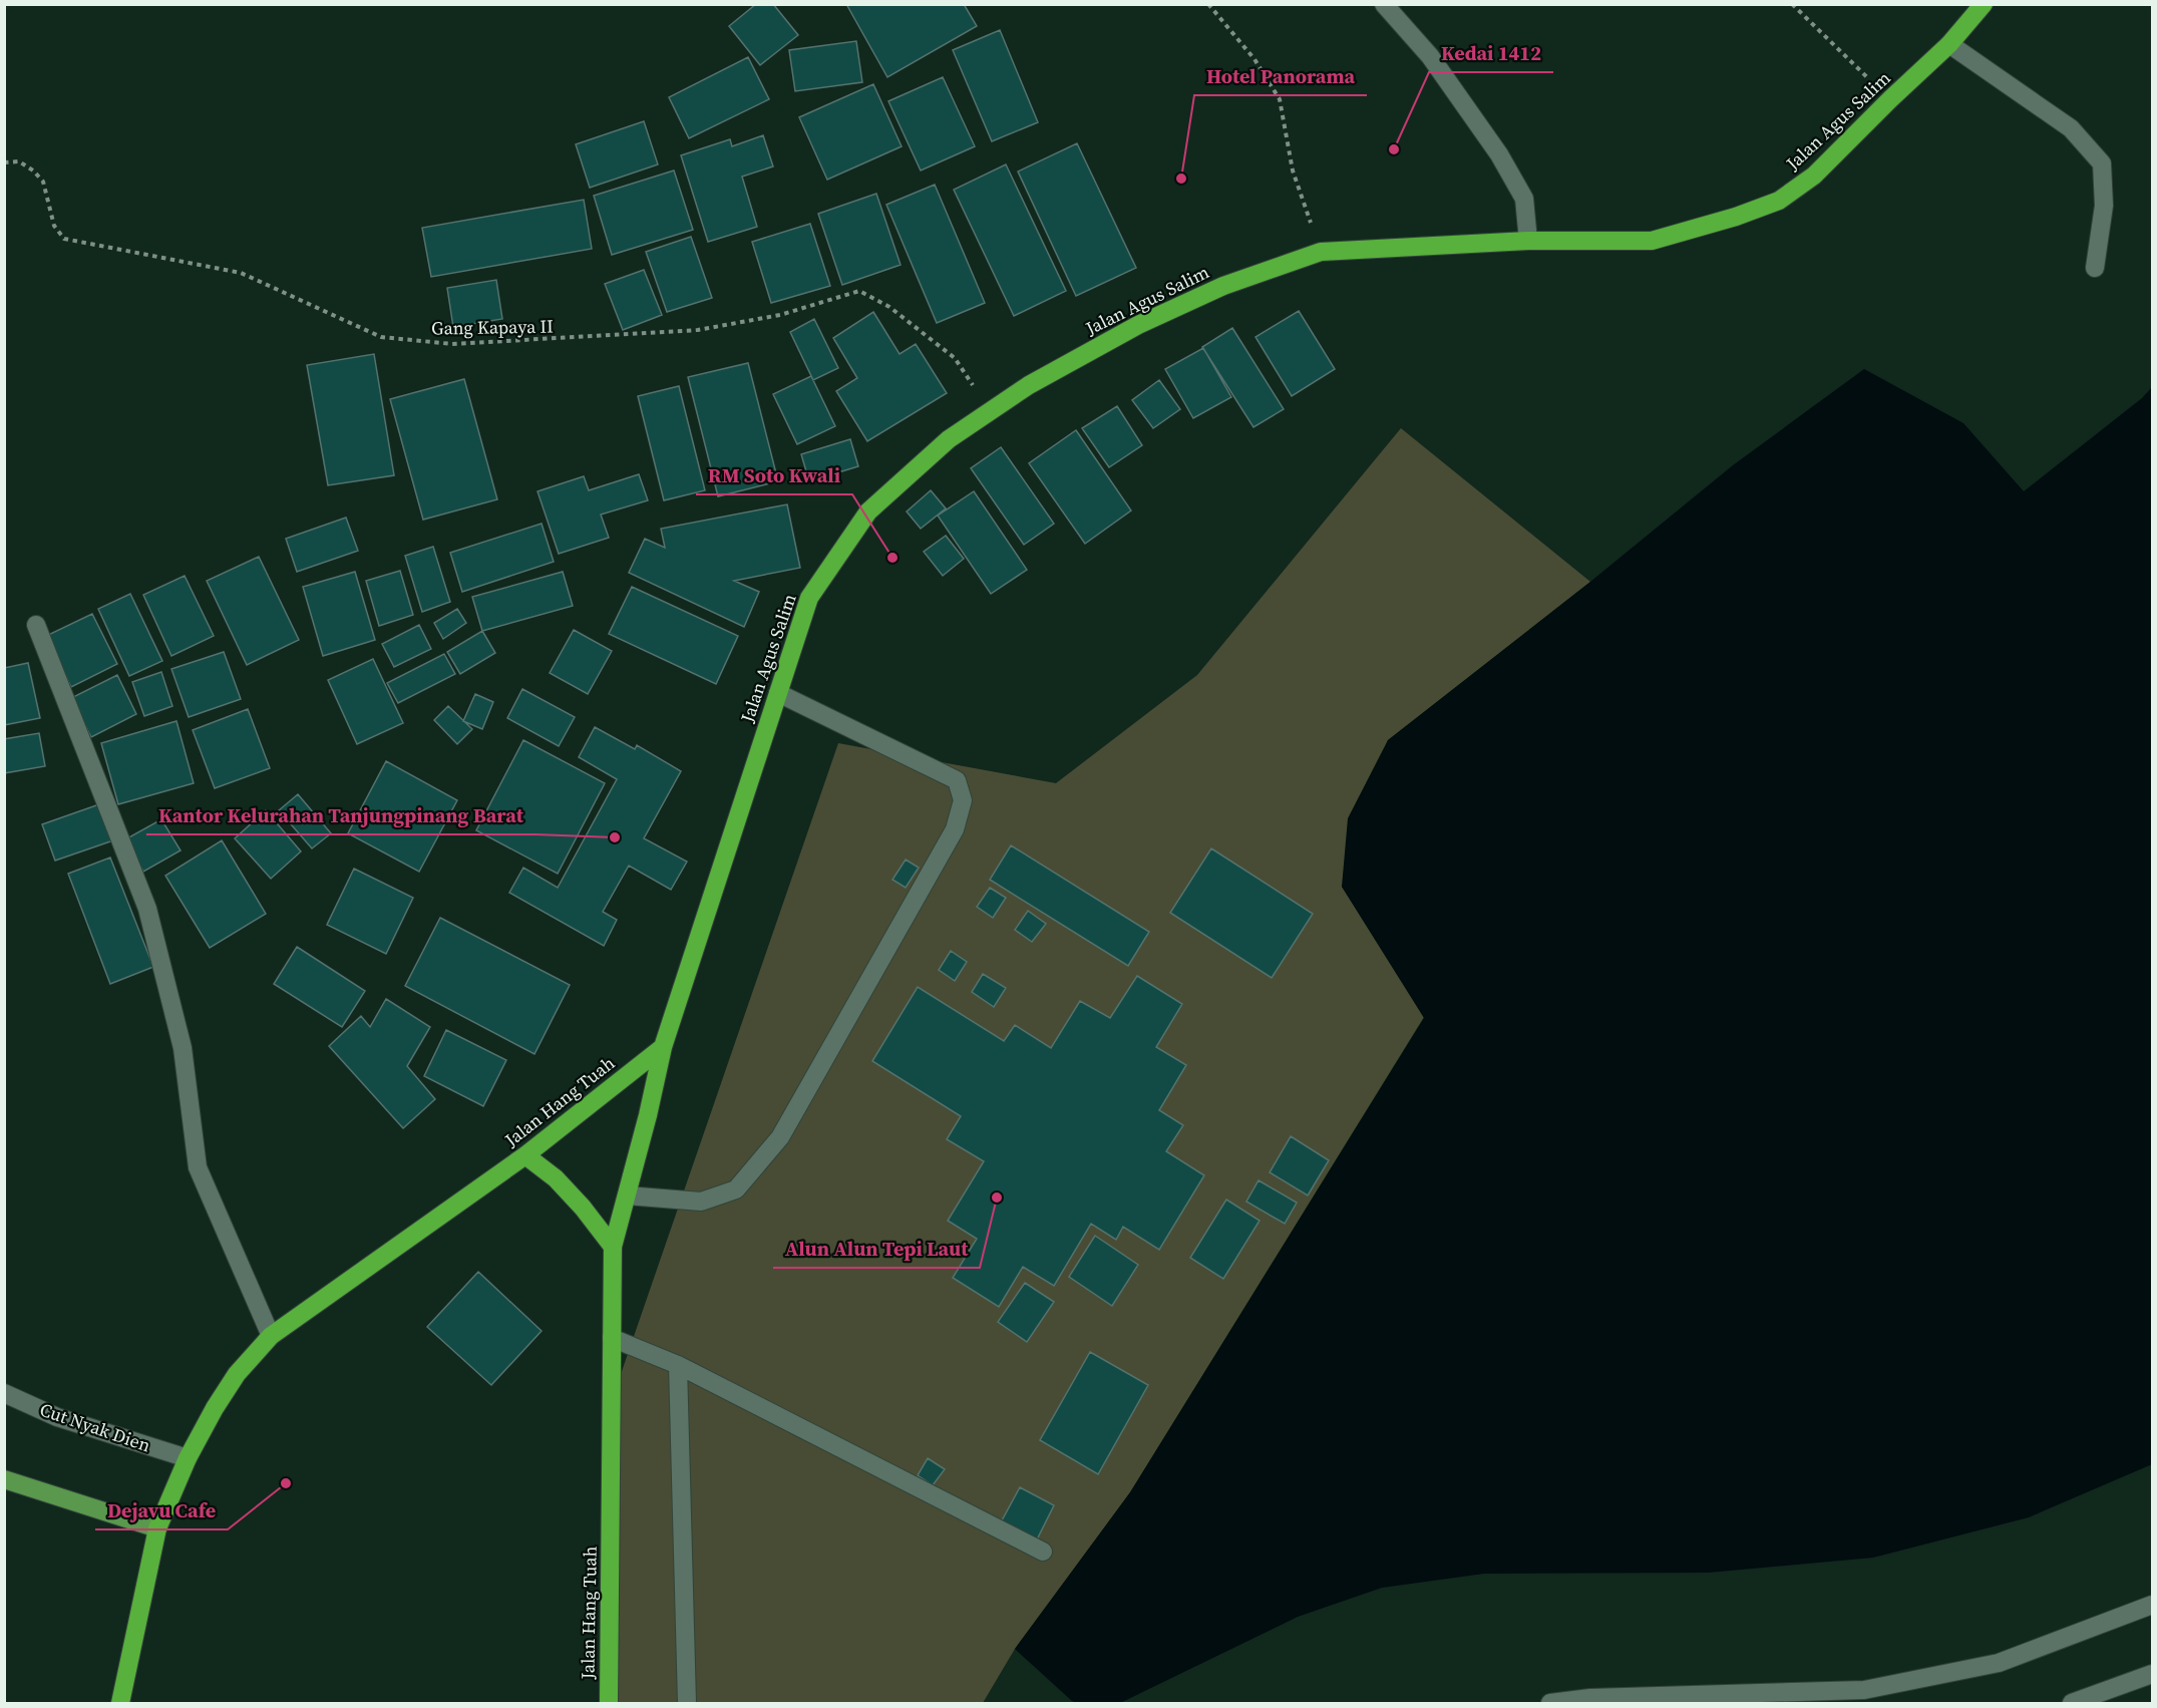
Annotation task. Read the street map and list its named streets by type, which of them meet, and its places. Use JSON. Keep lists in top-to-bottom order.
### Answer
{
  "streets": {
    "highway": ["Jalan Agus Salim", "Jalan Hang Tuah"],
    "street": ["Cut Nyak Dien"],
    "path": ["Gang Kapaya II"]
  },
  "crossings": [
    ["Jalan Agus Salim", "Gang Kapaya II"],
    ["Jalan Agus Salim", "Jalan Hang Tuah"],
    ["Jalan Hang Tuah", "Cut Nyak Dien"]
  ],
  "places": [
    "Kedai 1412",
    "Hotel Panorama",
    "RM Soto Kwali",
    "Kantor Kelurahan Tanjungpinang Barat",
    "Alun Alun Tepi Laut",
    "Dejavu Cafe"
  ]
}
